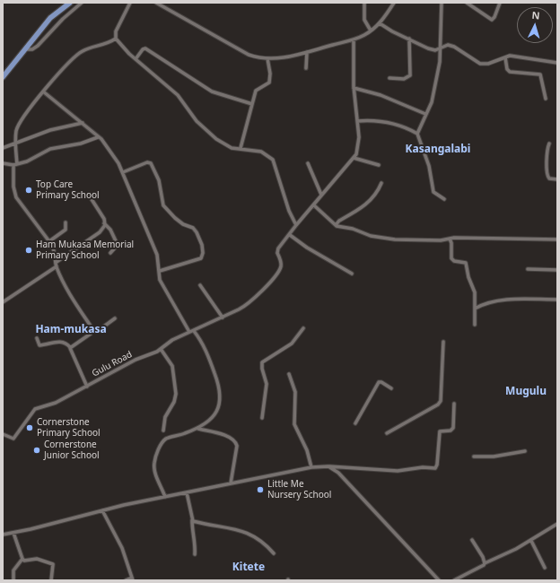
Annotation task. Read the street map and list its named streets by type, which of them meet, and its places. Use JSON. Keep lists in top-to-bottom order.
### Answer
{
  "streets": {
    "street": ["Gulu Road"]
  },
  "districts": [
    "Kasangalabi",
    "Ham-mukasa",
    "Mugulu",
    "Kitete"
  ],
  "places": [
    "Top Care Primary School",
    "Ham Mukasa Memorial Primary School",
    "Cornerstone Primary School",
    "Cornerstone Junior School",
    "Little Me Nursery School"
  ],
  "north": "top"
}
